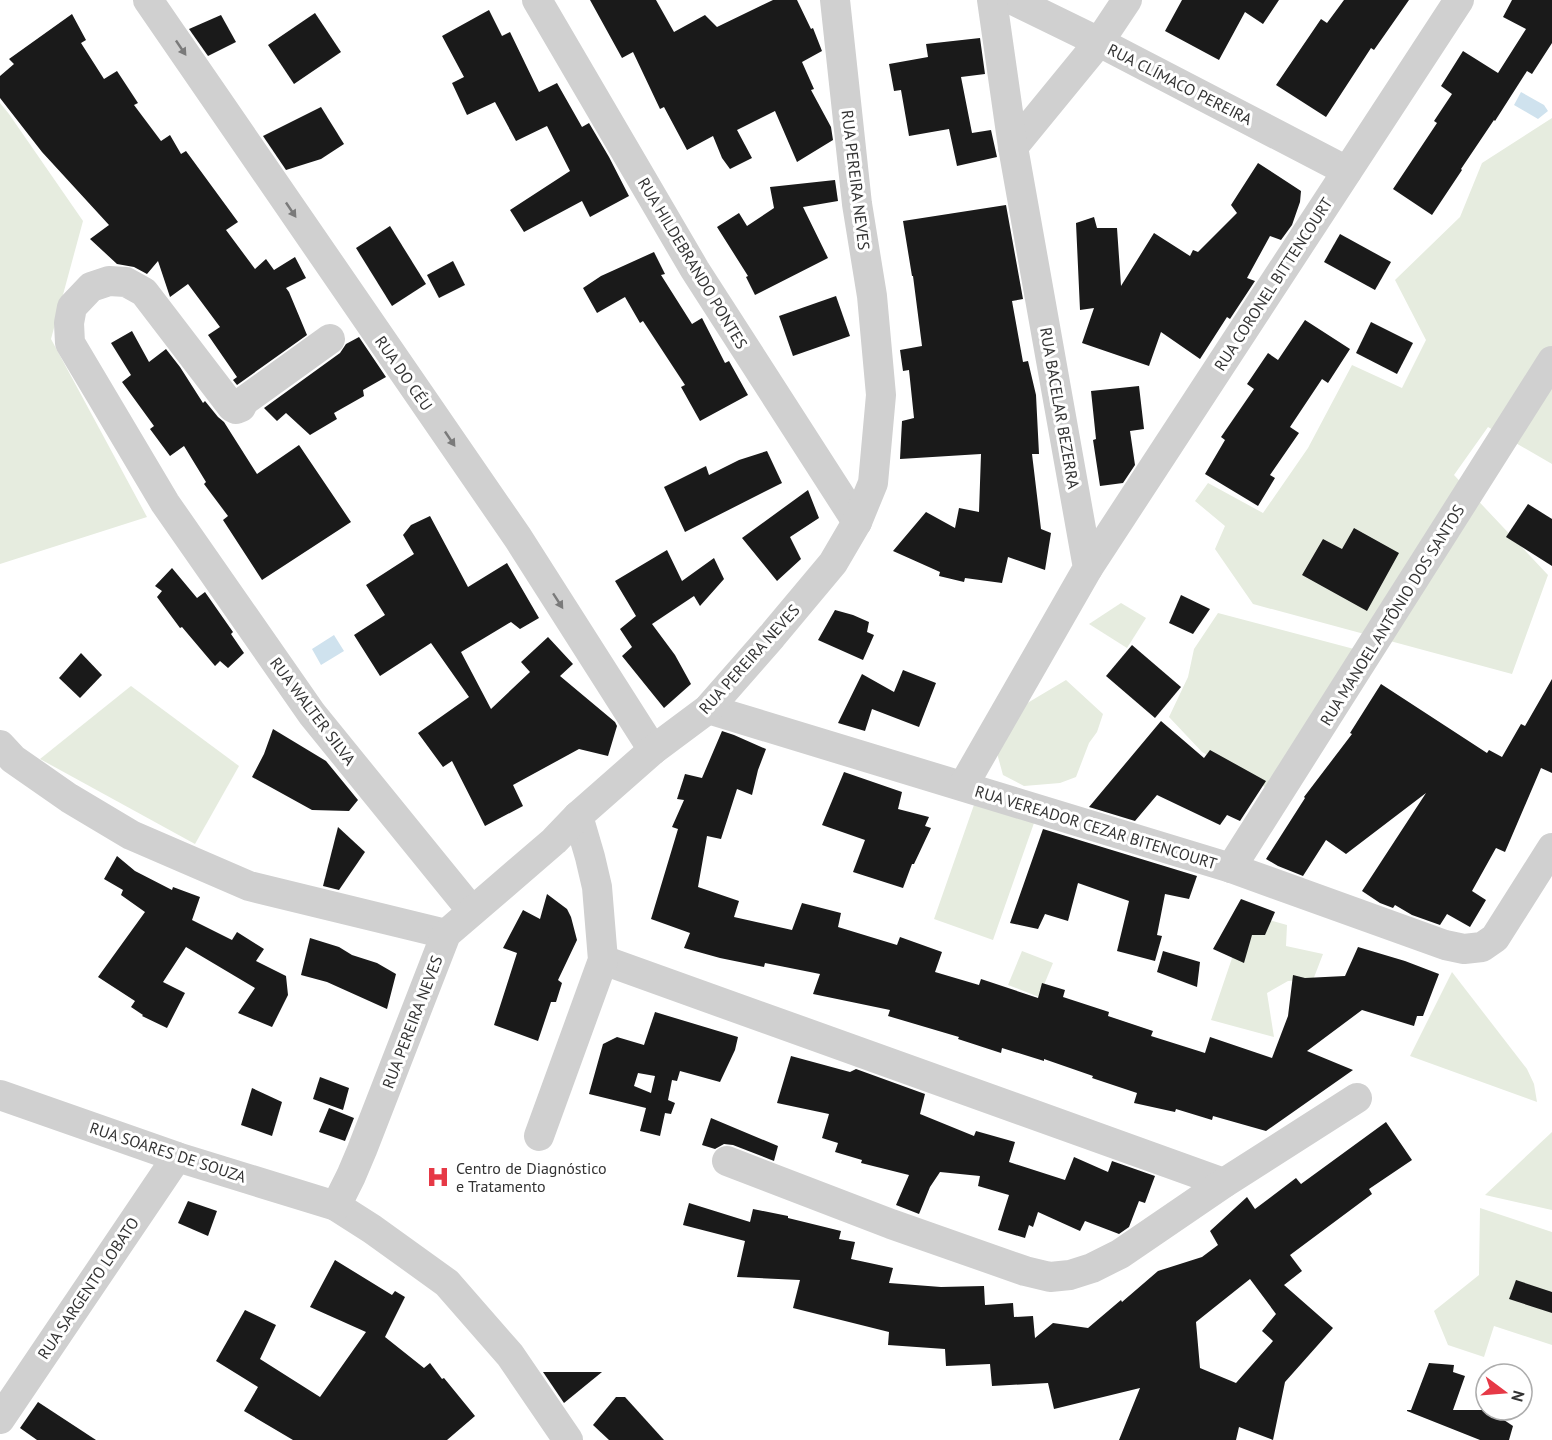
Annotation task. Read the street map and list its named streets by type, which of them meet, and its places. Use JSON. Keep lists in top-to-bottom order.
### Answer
{
  "streets": {
    "street": [
      "RUA CLÍMACO PEREIRA",
      "RUA PEREIRA NEVES",
      "RUA HILDEBRANDO PONTES",
      "RUA CORONEL BITTENCOURT",
      "RUA DO CÉU",
      "RUA BACELAR BEZERRA",
      "RUA MANOEL ANTÔNIO DOS SANTOS",
      "RUA WALTER SILVA",
      "RUA VEREADOR CEZAR BITENCOURT",
      "RUA SOARES DE SOUZA",
      "RUA SARGENTO LOBATO"
    ]
  },
  "crossings": [
    ["RUA CLÍMACO PEREIRA", "RUA CORONEL BITTENCOURT"],
    ["RUA PEREIRA NEVES", "RUA HILDEBRANDO PONTES"],
    ["RUA PEREIRA NEVES", "RUA DO CÉU"],
    ["RUA PEREIRA NEVES", "RUA WALTER SILVA"],
    ["RUA PEREIRA NEVES", "RUA VEREADOR CEZAR BITENCOURT"],
    ["RUA PEREIRA NEVES", "RUA SOARES DE SOUZA"],
    ["RUA CORONEL BITTENCOURT", "RUA BACELAR BEZERRA"],
    ["RUA MANOEL ANTÔNIO DOS SANTOS", "RUA VEREADOR CEZAR BITENCOURT"],
    ["RUA SOARES DE SOUZA", "RUA SARGENTO LOBATO"]
  ],
  "one_way": ["RUA DO CÉU"],
  "places": {
    "hospital": ["Centro de Diagnóstico e Tratamento"]
  },
  "north": "right"
}
